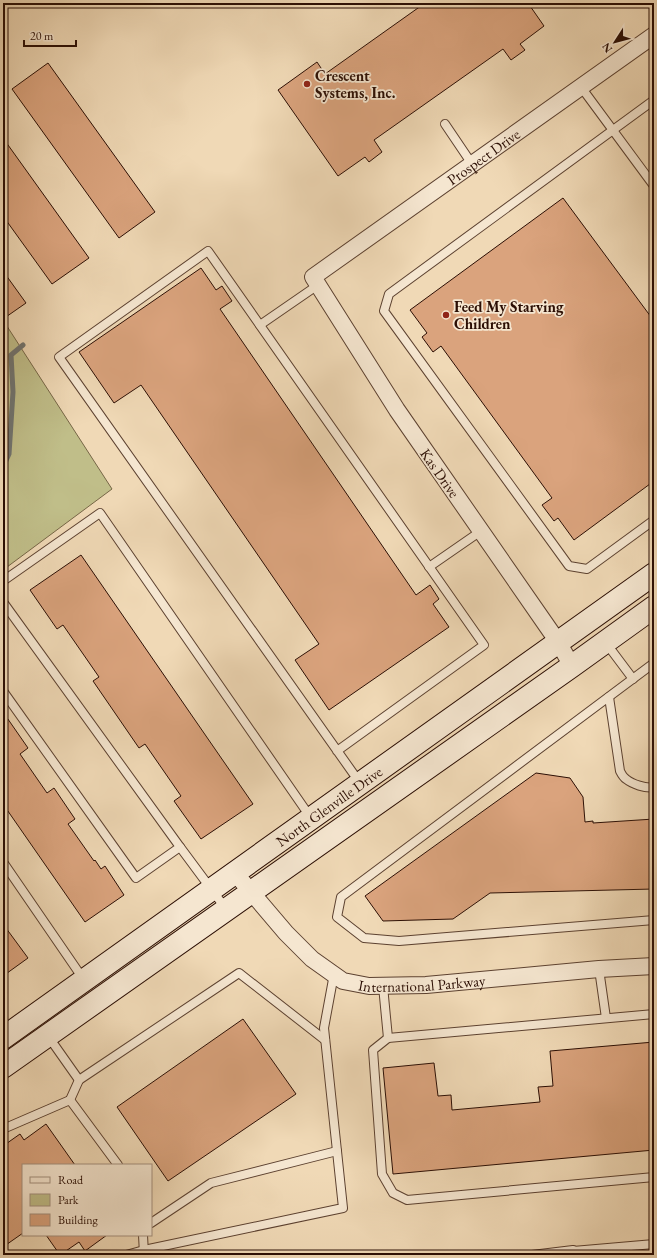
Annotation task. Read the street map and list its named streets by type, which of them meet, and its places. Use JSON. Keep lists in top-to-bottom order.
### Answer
{
  "streets": {
    "street": [
      "Prospect Drive",
      "Kas Drive",
      "North Glenville Drive",
      "International Parkway"
    ]
  },
  "crossings": [
    ["Prospect Drive", "Kas Drive"],
    ["Kas Drive", "North Glenville Drive"],
    ["North Glenville Drive", "International Parkway"]
  ],
  "places": ["Crescent Systems, Inc.", "Feed My Starving Children"],
  "legend": ["Road", "Park", "Building"],
  "scale_bar": "20 m",
  "north": "bottom left"
}
